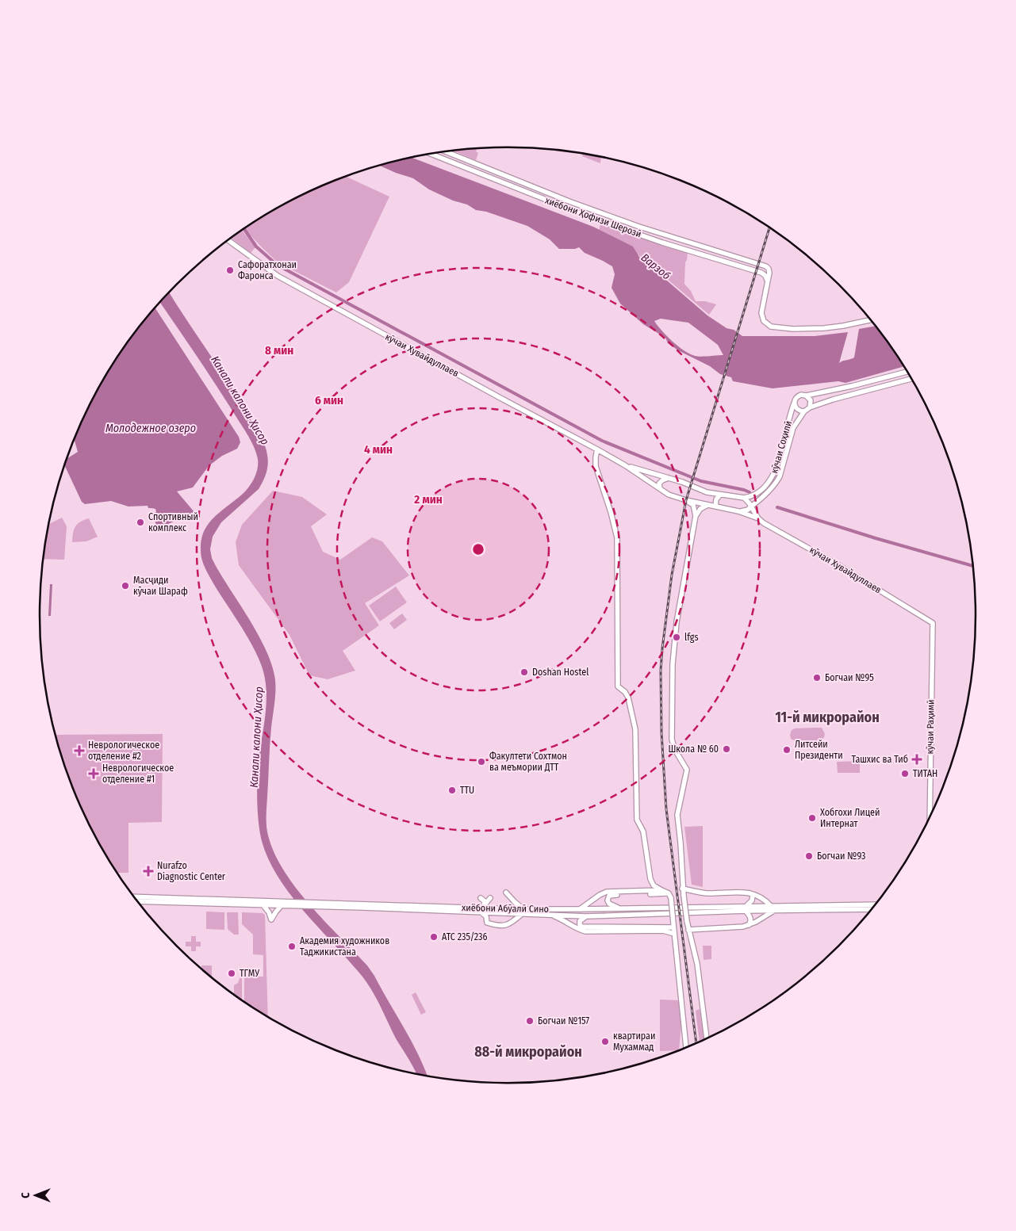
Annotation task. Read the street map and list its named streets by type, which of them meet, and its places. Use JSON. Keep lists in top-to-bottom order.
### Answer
{
  "streets": {
    "main road": [
      "хиёбони Ҳофизи Шерозӣ",
      "кӯчаи Хувайдуллаев",
      "кӯчаи Соҳилӣ",
      "кӯчаи Раҳимӣ",
      "хиёбони Абӯалӣ Сино"
    ]
  },
  "crossings": [
    ["кӯчаи Хувайдуллаев", "кӯчаи Соҳилӣ"],
    ["кӯчаи Хувайдуллаев", "кӯчаи Раҳимӣ"]
  ],
  "districts": ["11-й микрорайон", "88-й микрорайон"],
  "water": ["Варзоб", "Канали калони Ҳисор", "Молодежное озеро"],
  "places": {
    "other": [
      "Сафоратхонаи Фаронса",
      "Спортивный комплекс",
      "Масҷиди кӯчаи Шараф",
      "lfgs",
      "Doshan Hostel",
      "Богчаи №95",
      "Школа № 60",
      "Литсейи Президенти",
      "Факултети Сохтмон ва меъмории ДТТ",
      "ТИТАН",
      "TTU",
      "Хобгохи Лицей Интернат",
      "Богчаи №93",
      "АТС 235/236",
      "Академия художников Таджикистана",
      "ТГМУ",
      "Богчаи №157",
      "квартираи Мухаммад"
    ],
    "health": [
      "Неврологическое отделение #2",
      "Ташхис ва Тиб",
      "Неврологическое отделение #1",
      "Nurafzo Diagnostic Center"
    ]
  },
  "north": "left",
  "rings": [
    "8 мин",
    "6 мин",
    "4 мин",
    "2 мин"
  ]
}
